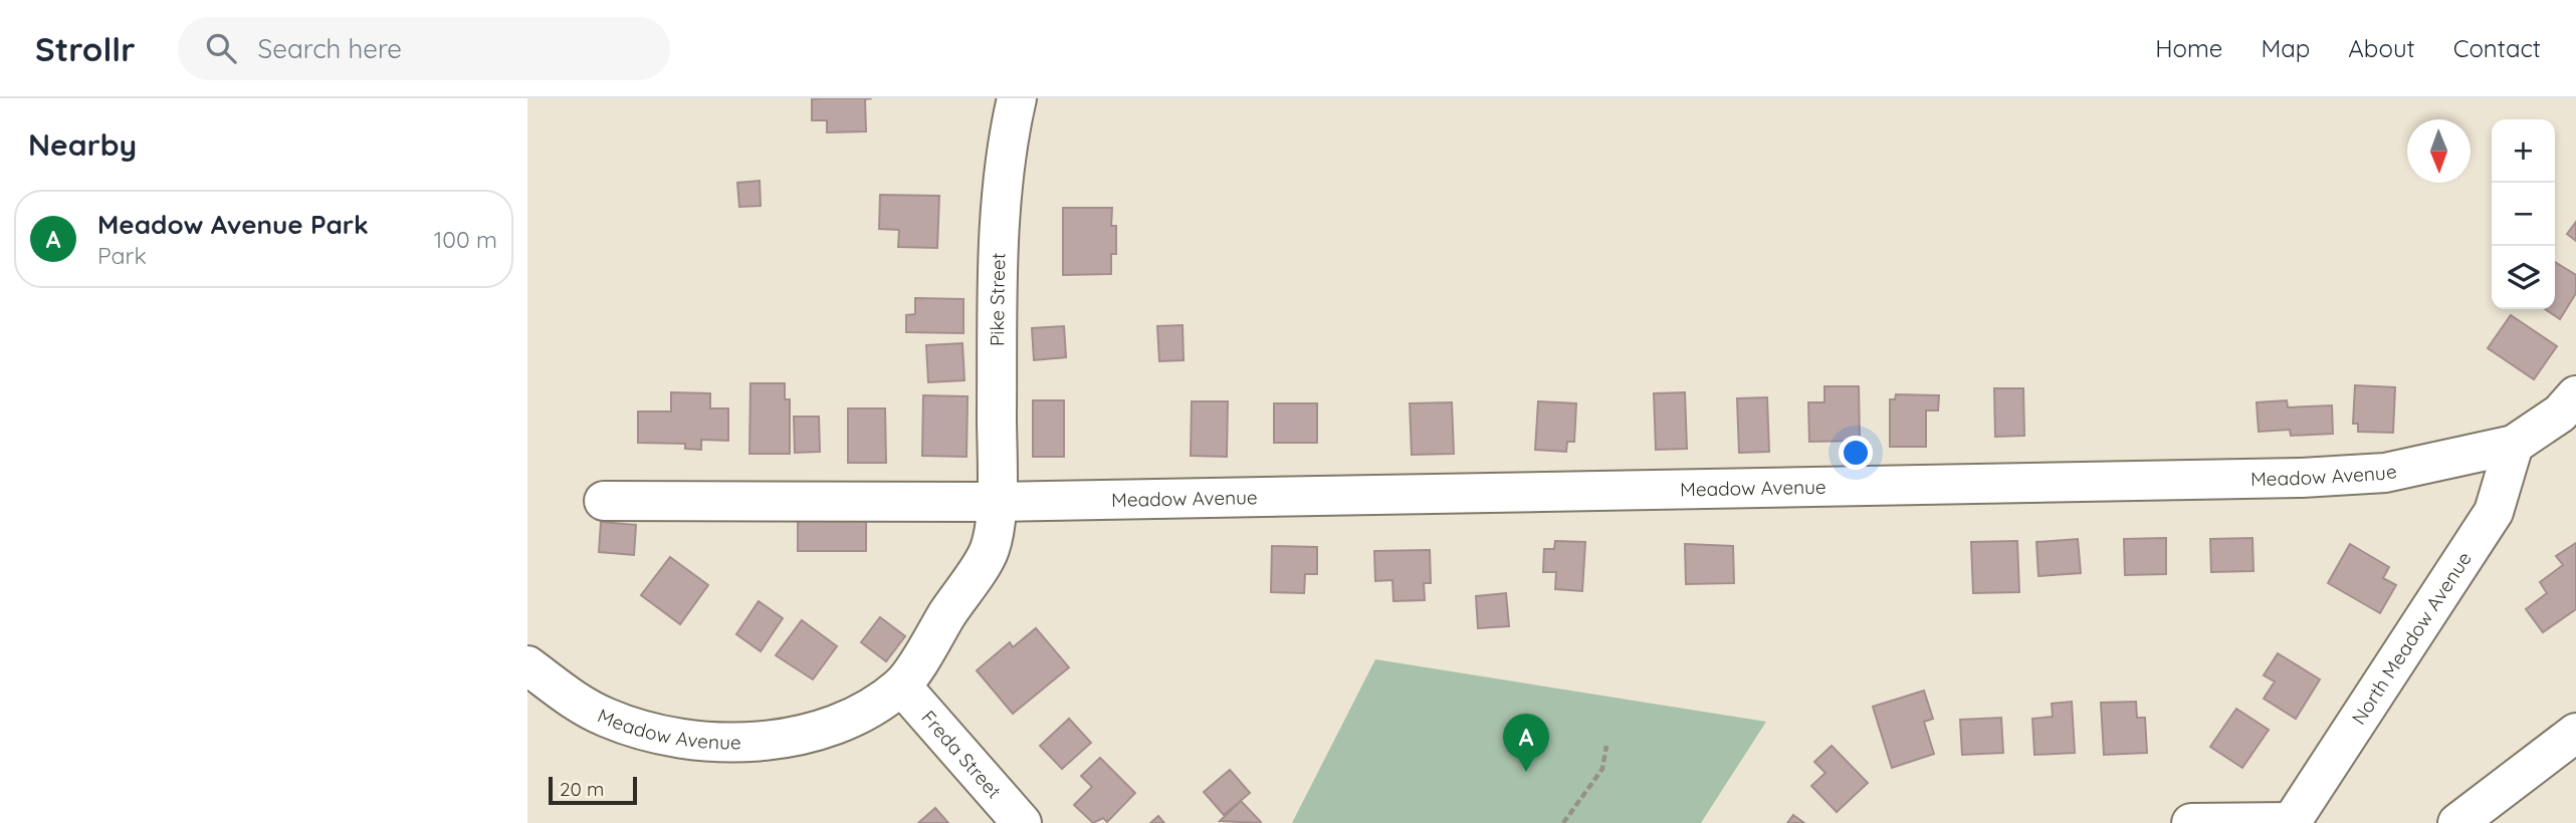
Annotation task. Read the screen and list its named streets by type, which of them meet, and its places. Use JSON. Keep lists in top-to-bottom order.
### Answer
{
  "streets": {
    "street": [
      "Pike Street",
      "Meadow Avenue",
      "North Meadow Avenue",
      "Freda Street"
    ]
  },
  "crossings": [
    ["Pike Street", "Meadow Avenue"],
    ["Meadow Avenue", "North Meadow Avenue"],
    ["Meadow Avenue", "Freda Street"]
  ],
  "scale_bar": "20 m",
  "north": "bottom",
  "page": {
    "header": "Strollr",
    "search": "Search here",
    "nav": [
      "Home",
      "Map",
      "About",
      "Contact"
    ],
    "heading": "Nearby",
    "map_buttons": ["+", "−"],
    "list": [
      {
        "mark": "A",
        "name": "Meadow Avenue Park",
        "note": "Park",
        "value": "100 m"
      }
    ],
    "pins": "A",
    "scale": "20 m"
  }
}
